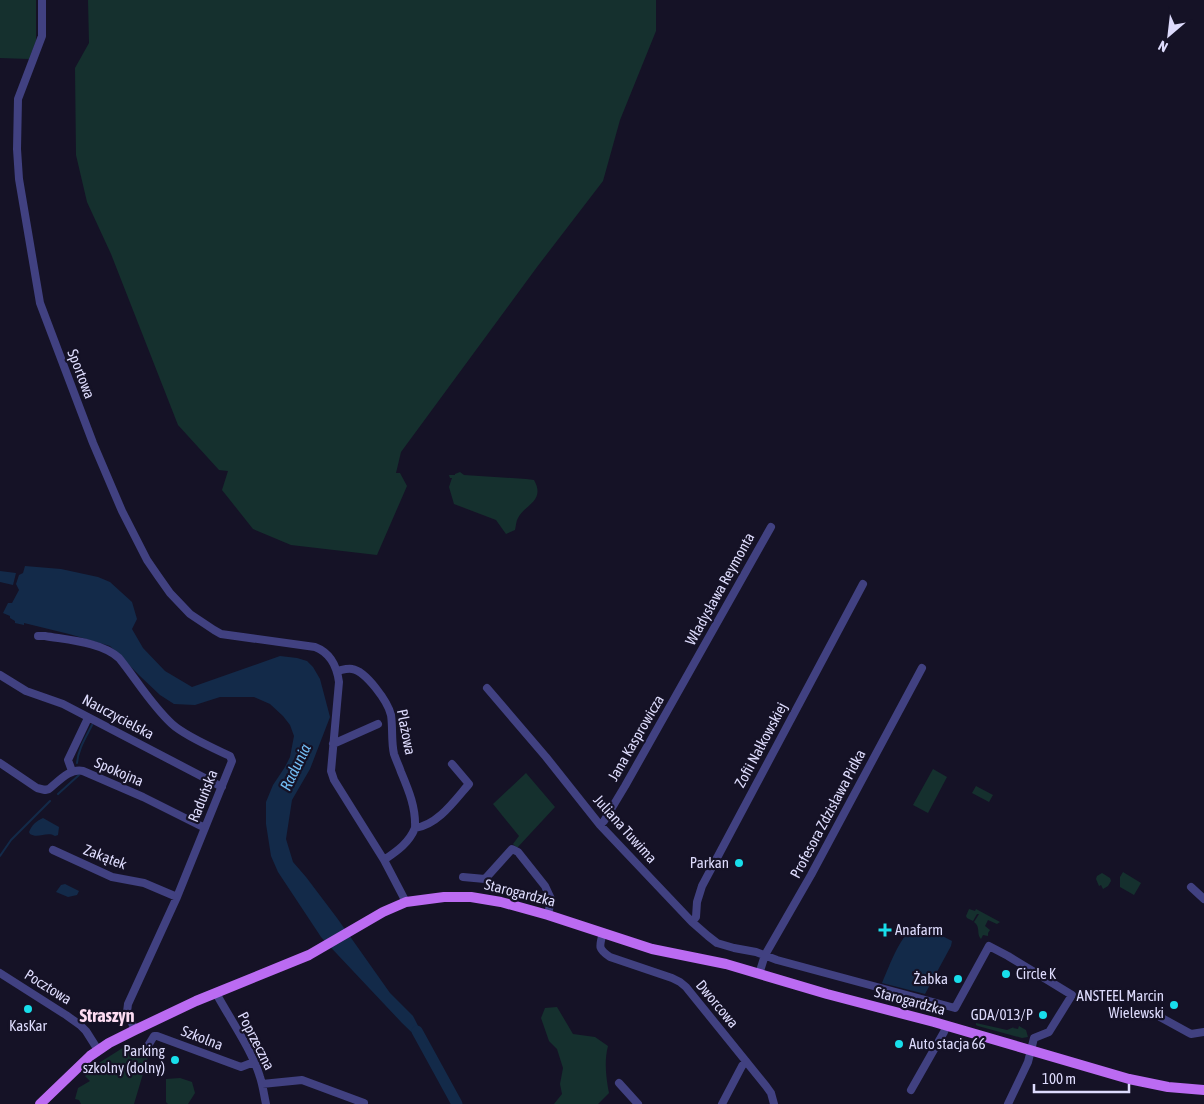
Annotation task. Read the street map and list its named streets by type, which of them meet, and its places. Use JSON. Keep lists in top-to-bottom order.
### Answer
{
  "streets": {
    "main road": ["Starogardzka"],
    "street": [
      "Sportowa",
      "Władysława Reymonta",
      "Nauczycielska",
      "Plażowa",
      "Jana Kasprowicza",
      "Zofii Nałkowskiej",
      "Spokojna",
      "Raduńska",
      "Profesora Zdzisława Pidka",
      "Juliana Tuwima",
      "Zakątek",
      "Pocztowa",
      "Dworcowa",
      "Szkolna",
      "Poprzeczna"
    ]
  },
  "crossings": [
    ["Sportowa", "Plażowa"],
    ["Władysława Reymonta", "Jana Kasprowicza"],
    ["Nauczycielska", "Raduńska"],
    ["Jana Kasprowicza", "Juliana Tuwima"],
    ["Zofii Nałkowskiej", "Juliana Tuwima"],
    ["Spokojna", "Raduńska"],
    ["Raduńska", "Zakątek"],
    ["Raduńska", "Starogardzka"],
    ["Profesora Zdzisława Pidka", "Juliana Tuwima"],
    ["Profesora Zdzisława Pidka", "Starogardzka"],
    ["Juliana Tuwima", "Starogardzka"],
    ["Starogardzka", "Pocztowa"],
    ["Starogardzka", "Dworcowa"],
    ["Starogardzka", "Poprzeczna"],
    ["Szkolna", "Poprzeczna"]
  ],
  "districts": ["Straszyn"],
  "water": ["Radunia"],
  "places": {
    "other": [
      "Parkan",
      "Circle K",
      "Żabka",
      "ANSTEEL Marcin Wielewski",
      "KasKar",
      "GDA/013/P",
      "Auto stacja 66",
      "Parking szkolny (dolny)"
    ],
    "health": ["Anafarm"]
  },
  "scale_bar": "100 m",
  "north": "bottom left"
}
